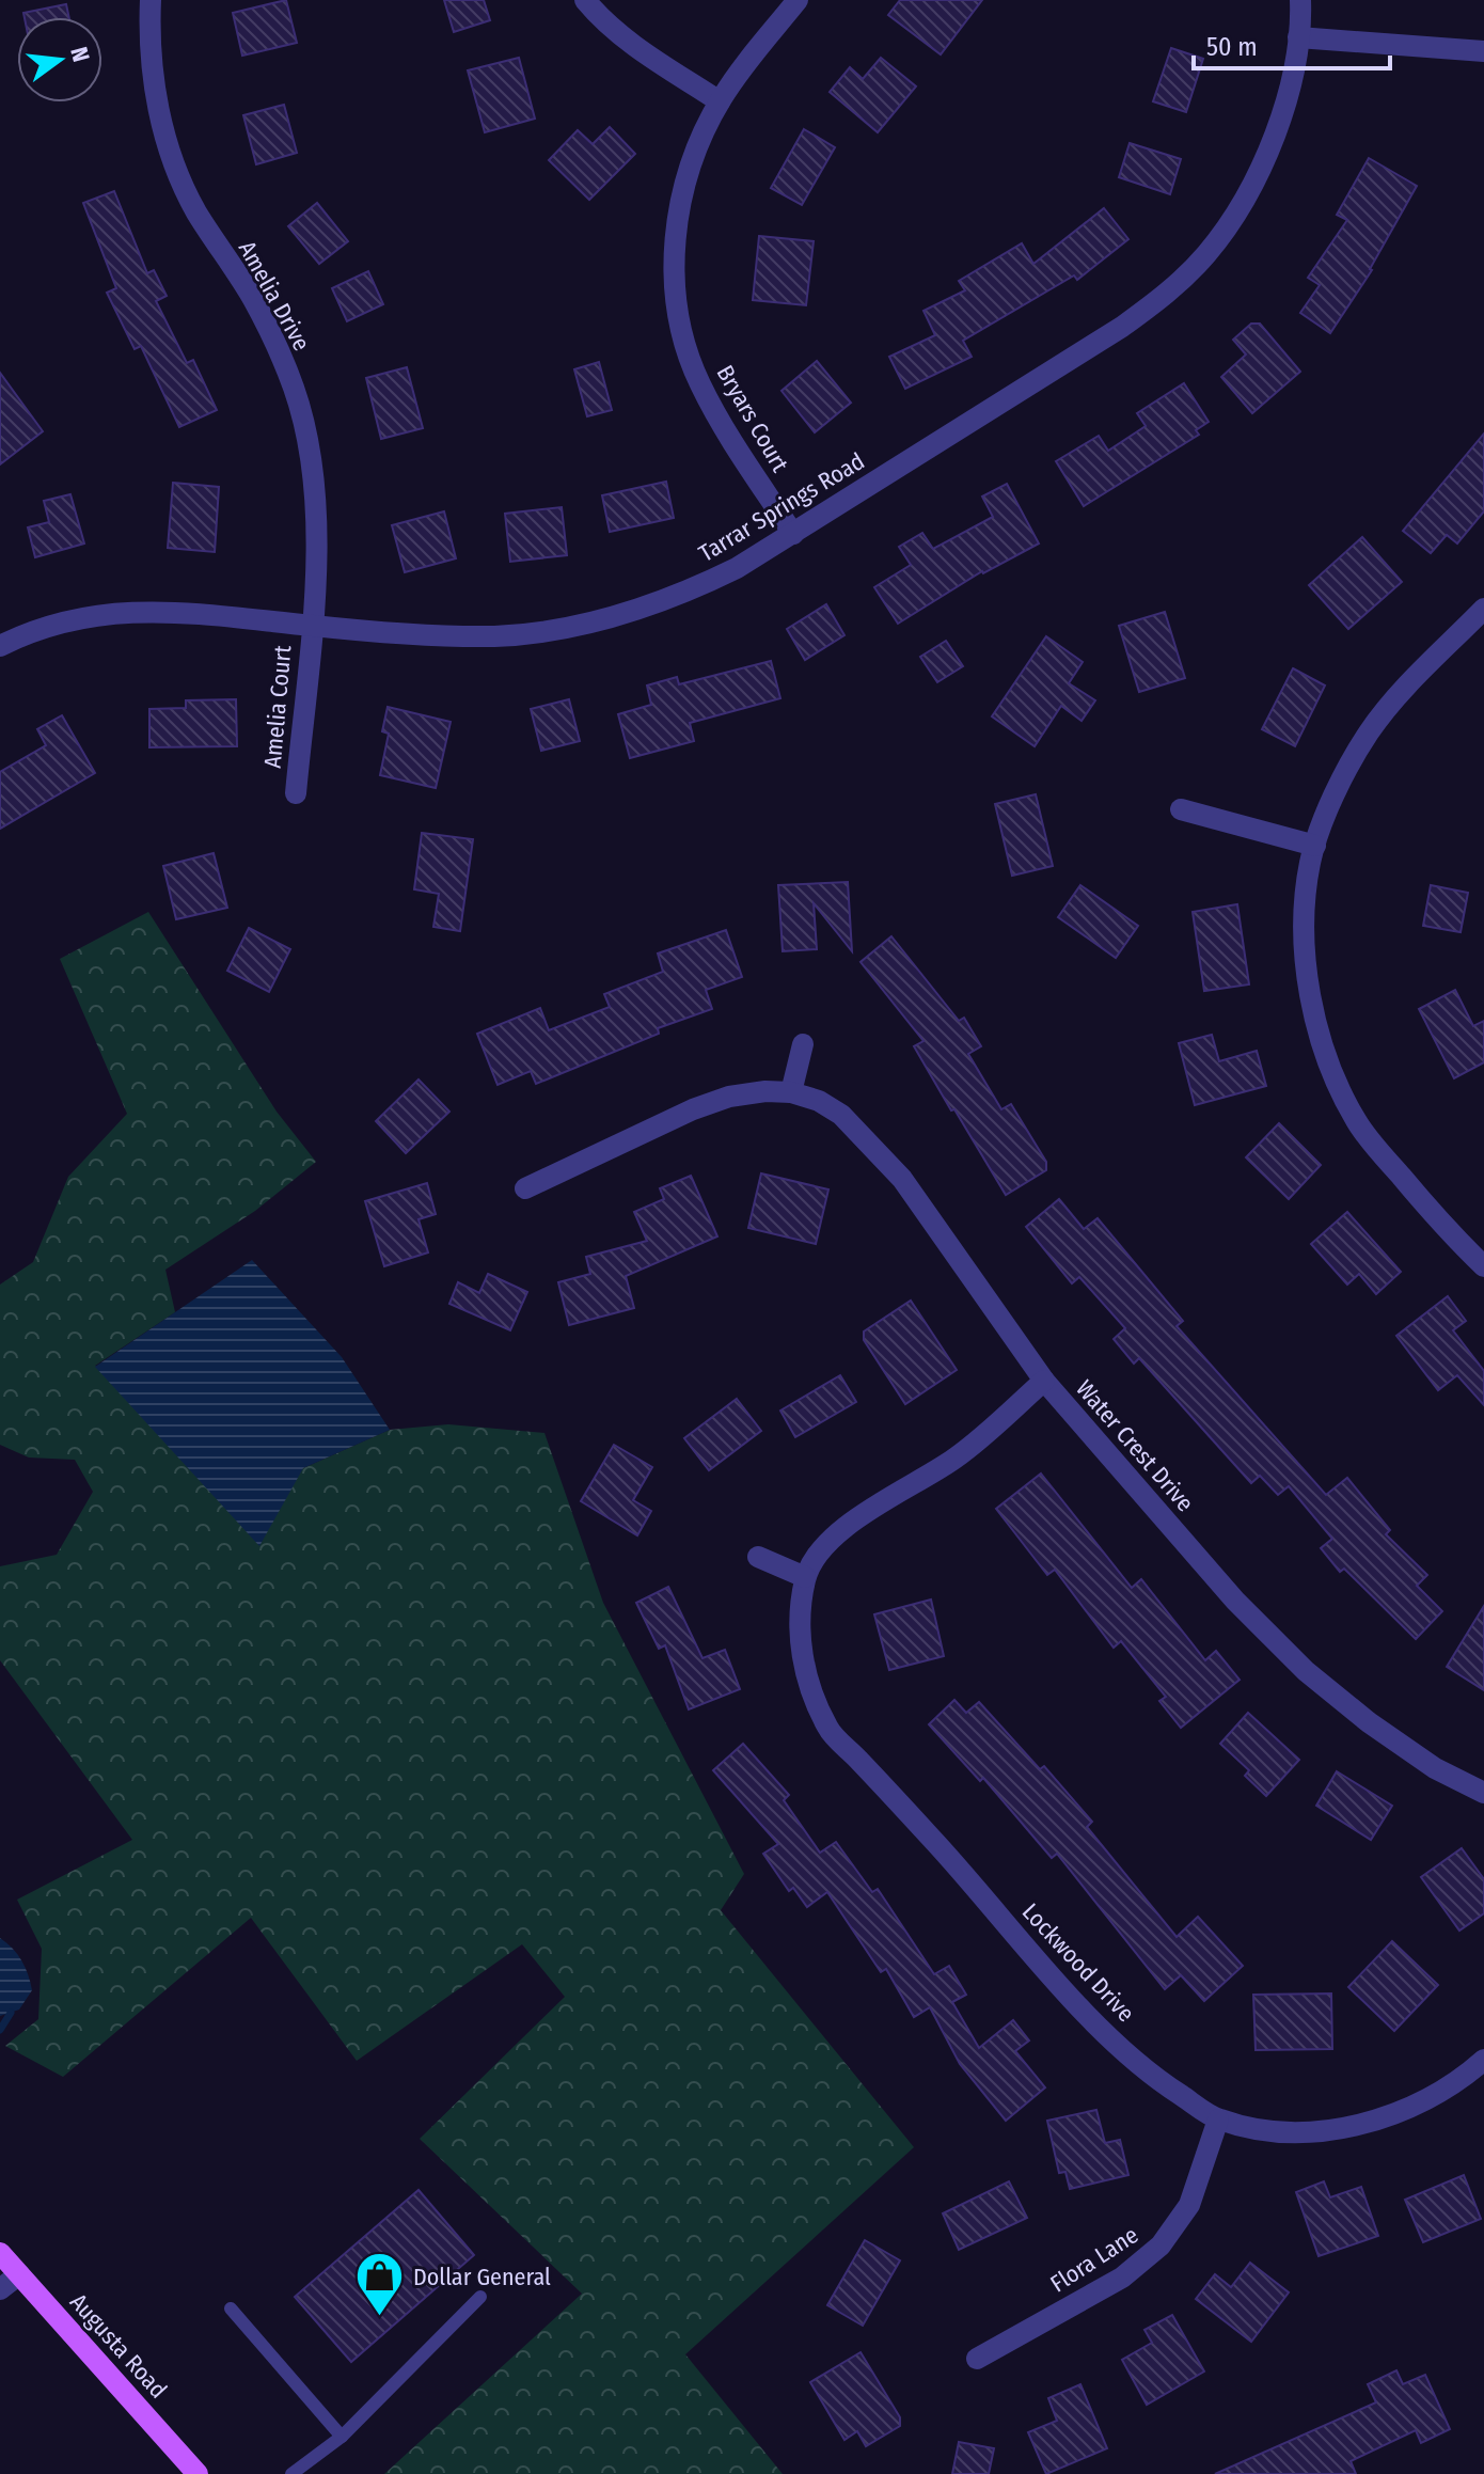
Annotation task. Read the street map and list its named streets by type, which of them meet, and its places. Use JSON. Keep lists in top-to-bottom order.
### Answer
{
  "streets": {
    "main road": ["Augusta Road"],
    "street": [
      "Amelia Drive",
      "Bryars Court",
      "Tarrar Springs Road",
      "Amelia Court",
      "Water Crest Drive",
      "Lockwood Drive",
      "Flora Lane"
    ]
  },
  "crossings": [
    ["Amelia Drive", "Tarrar Springs Road"],
    ["Amelia Drive", "Amelia Court"],
    ["Bryars Court", "Tarrar Springs Road"],
    ["Tarrar Springs Road", "Amelia Court"],
    ["Water Crest Drive", "Lockwood Drive"],
    ["Lockwood Drive", "Flora Lane"]
  ],
  "places": {
    "shop": ["Dollar General"]
  },
  "scale_bar": "50 m",
  "north": "right"
}
